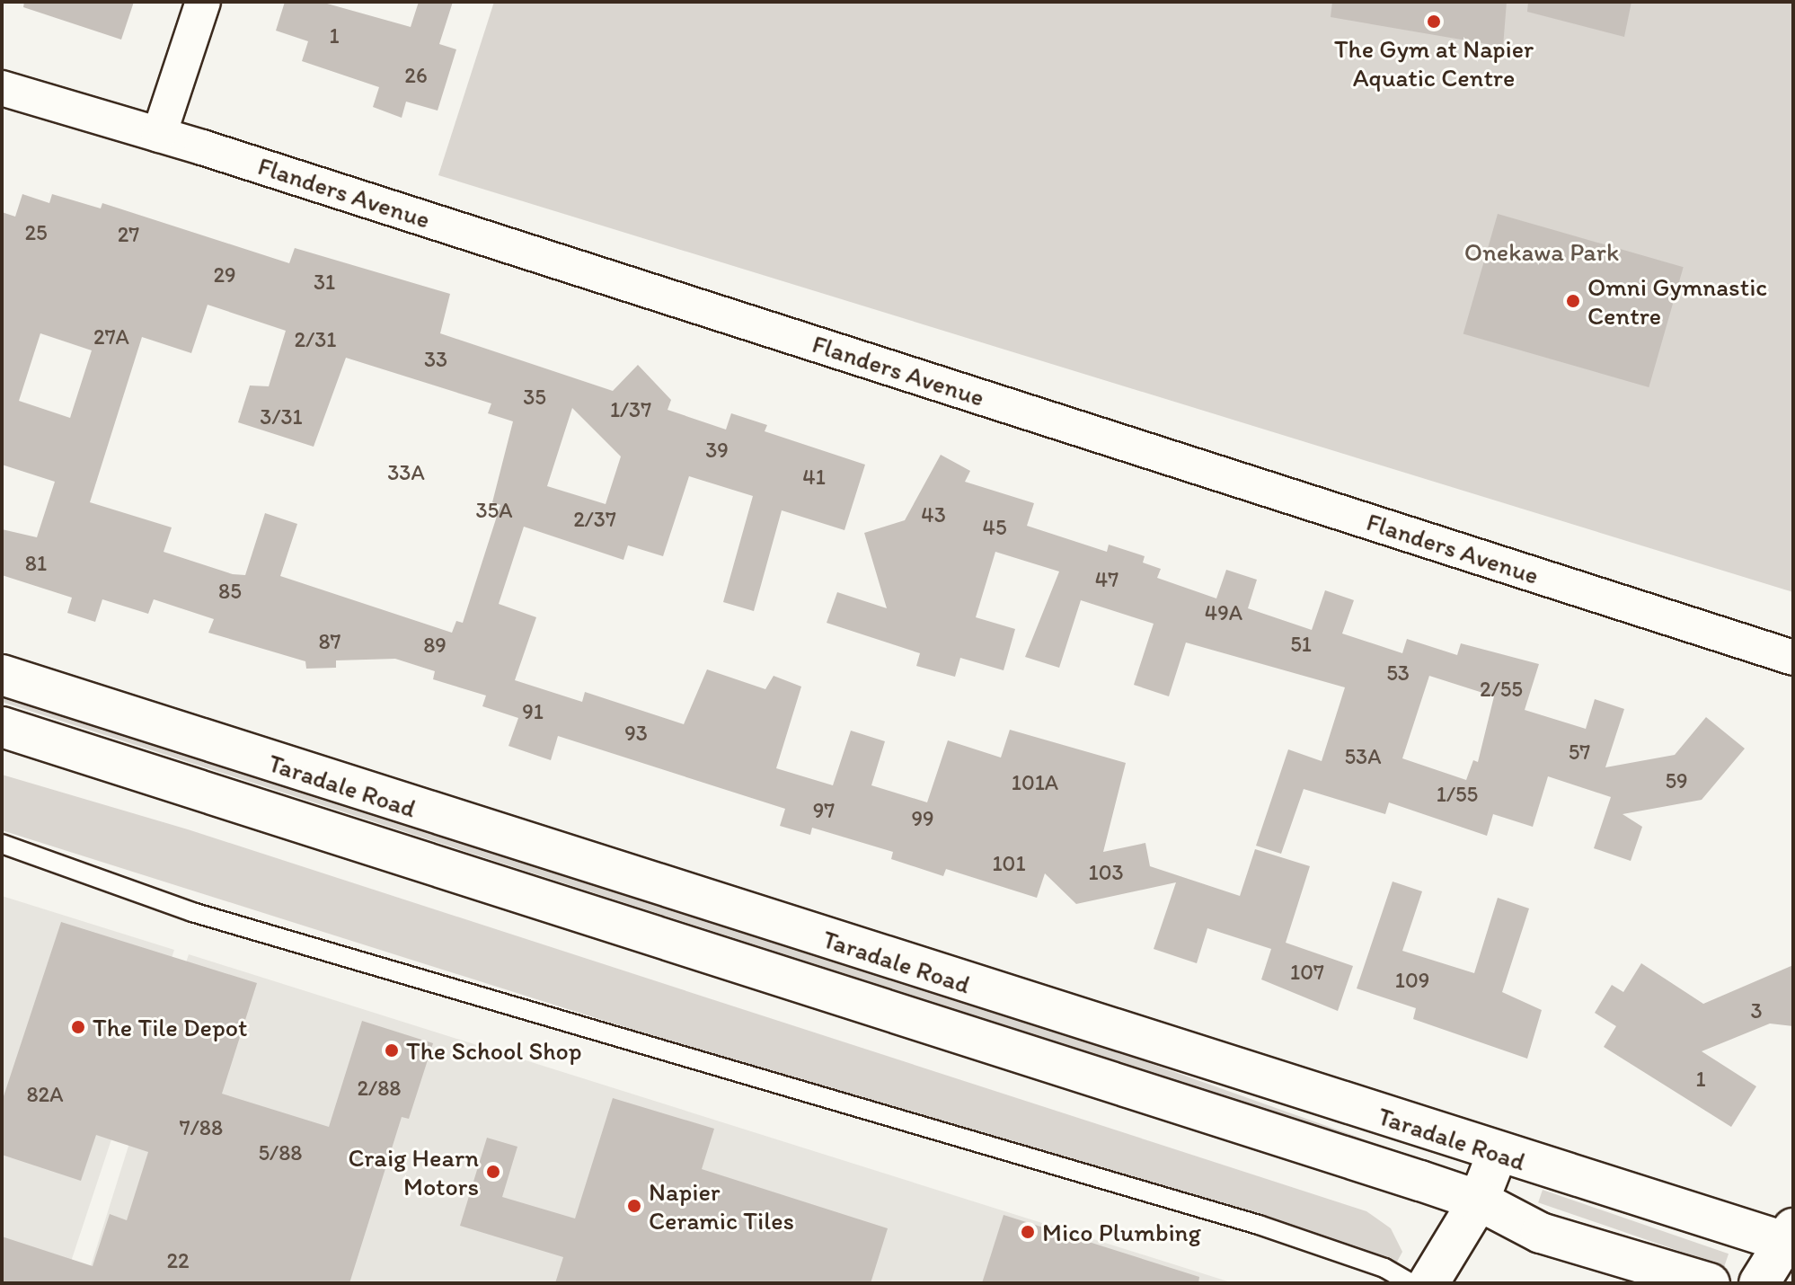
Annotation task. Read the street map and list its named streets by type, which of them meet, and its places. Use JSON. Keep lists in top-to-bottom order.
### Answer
{
  "streets": {
    "main road": ["Taradale Road"],
    "street": ["Flanders Avenue"]
  },
  "parks": ["Onekawa Park"],
  "places": [
    "The Gym at Napier Aquatic Centre",
    "Omni Gymnastic Centre",
    "The Tile Depot",
    "The School Shop",
    "Craig Hearn Motors",
    "Napier Ceramic Tiles",
    "Mico Plumbing"
  ],
  "house_numbers": [
    "1",
    "26",
    "25",
    "27",
    "29",
    "31",
    "27A",
    "2/31",
    "33",
    "35",
    "1/37",
    "3/31",
    "39",
    "33A",
    "41",
    "35A",
    "43",
    "2/37",
    "45",
    "81",
    "47",
    "85",
    "49A",
    "87",
    "51",
    "89",
    "53",
    "2/55",
    "91",
    "93",
    "57",
    "53A",
    "59",
    "101A",
    "1/55",
    "97",
    "99",
    "101",
    "103",
    "107",
    "109",
    "3",
    "1",
    "2/88",
    "82A",
    "7/88",
    "5/88",
    "22"
  ]
}
